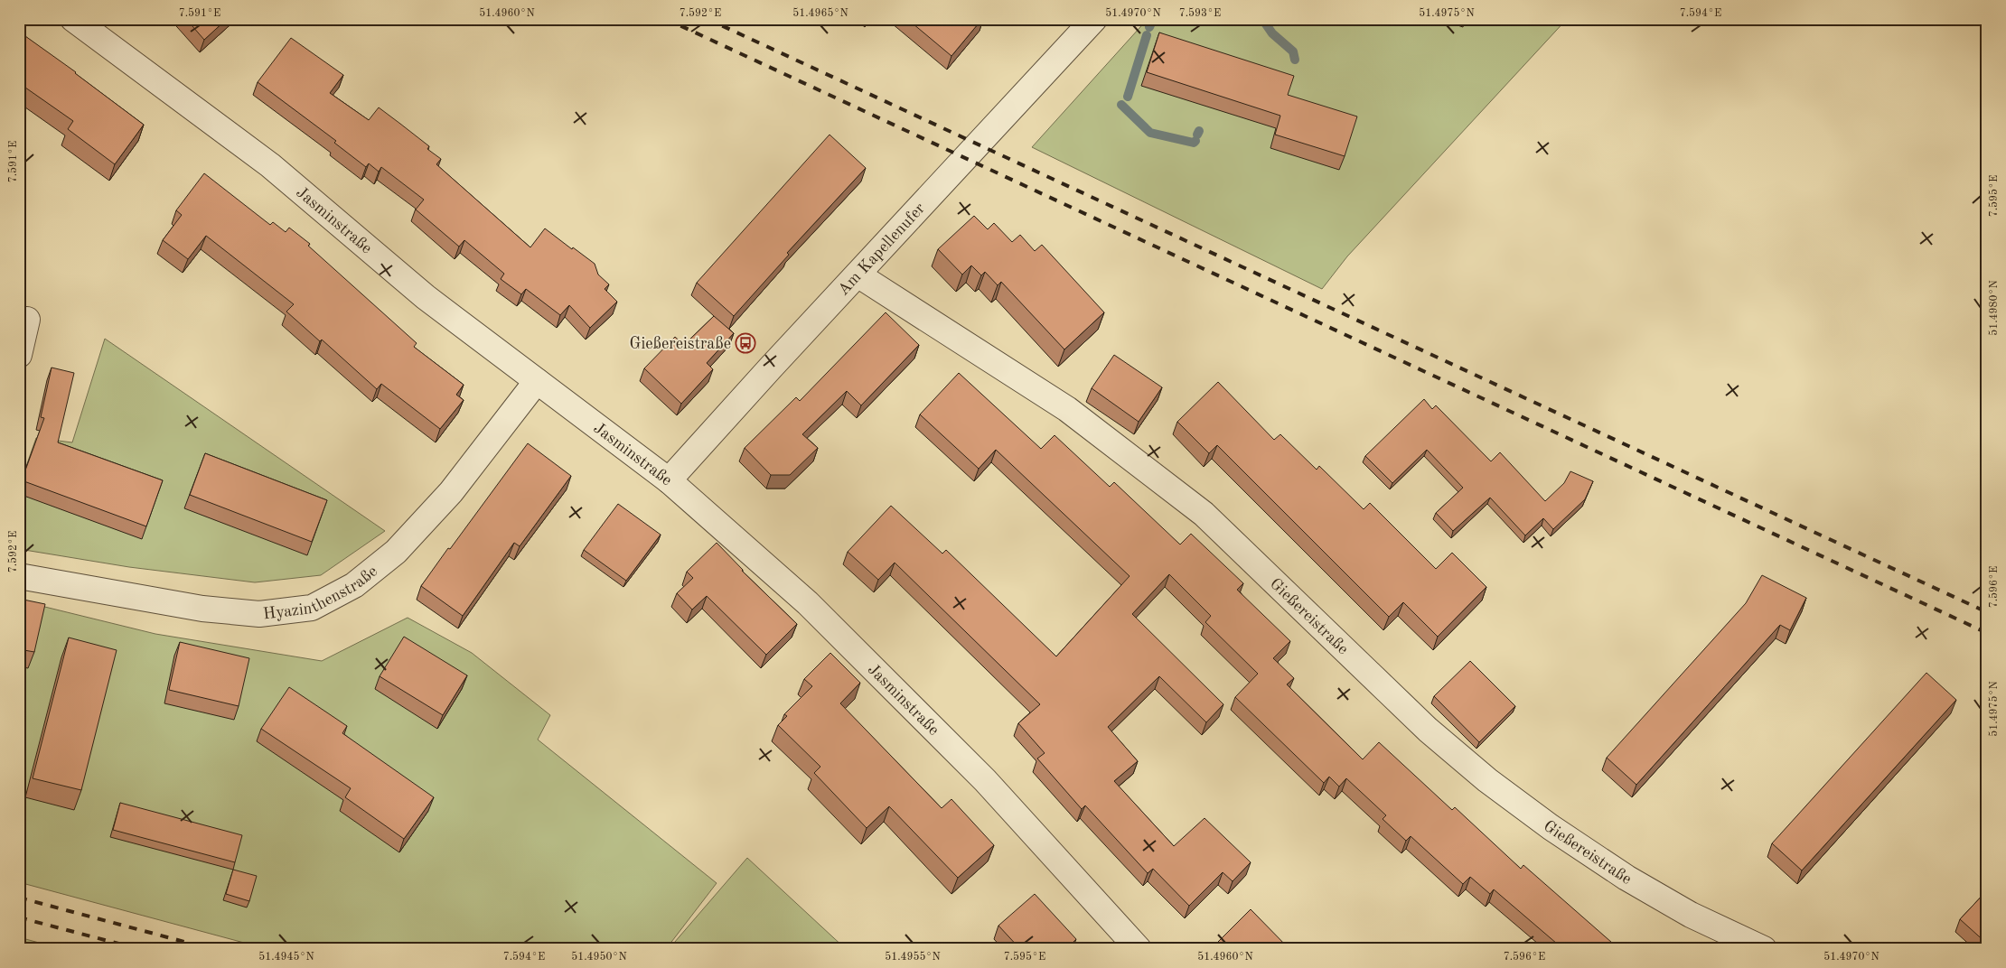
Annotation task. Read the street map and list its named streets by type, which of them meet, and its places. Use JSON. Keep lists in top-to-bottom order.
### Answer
{
  "streets": {
    "street": [
      "Jasminstraße",
      "Am Kapellenufer",
      "Hyazinthenstraße",
      "Gießereistraße"
    ]
  },
  "crossings": [
    ["Jasminstraße", "Am Kapellenufer"],
    ["Jasminstraße", "Hyazinthenstraße"],
    ["Am Kapellenufer", "Gießereistraße"]
  ],
  "places": {
    "bus stop": ["Gießereistraße"]
  },
  "coordinates": [
    "7.591°E",
    "51.4960°N",
    "7.592°E",
    "51.4965°N",
    "51.4970°N",
    "7.593°E",
    "51.4975°N",
    "7.594°E",
    "7.595°E",
    "51.4980°N",
    "7.596°E",
    "51.4945°N",
    "51.4950°N",
    "51.4955°N"
  ]
}
